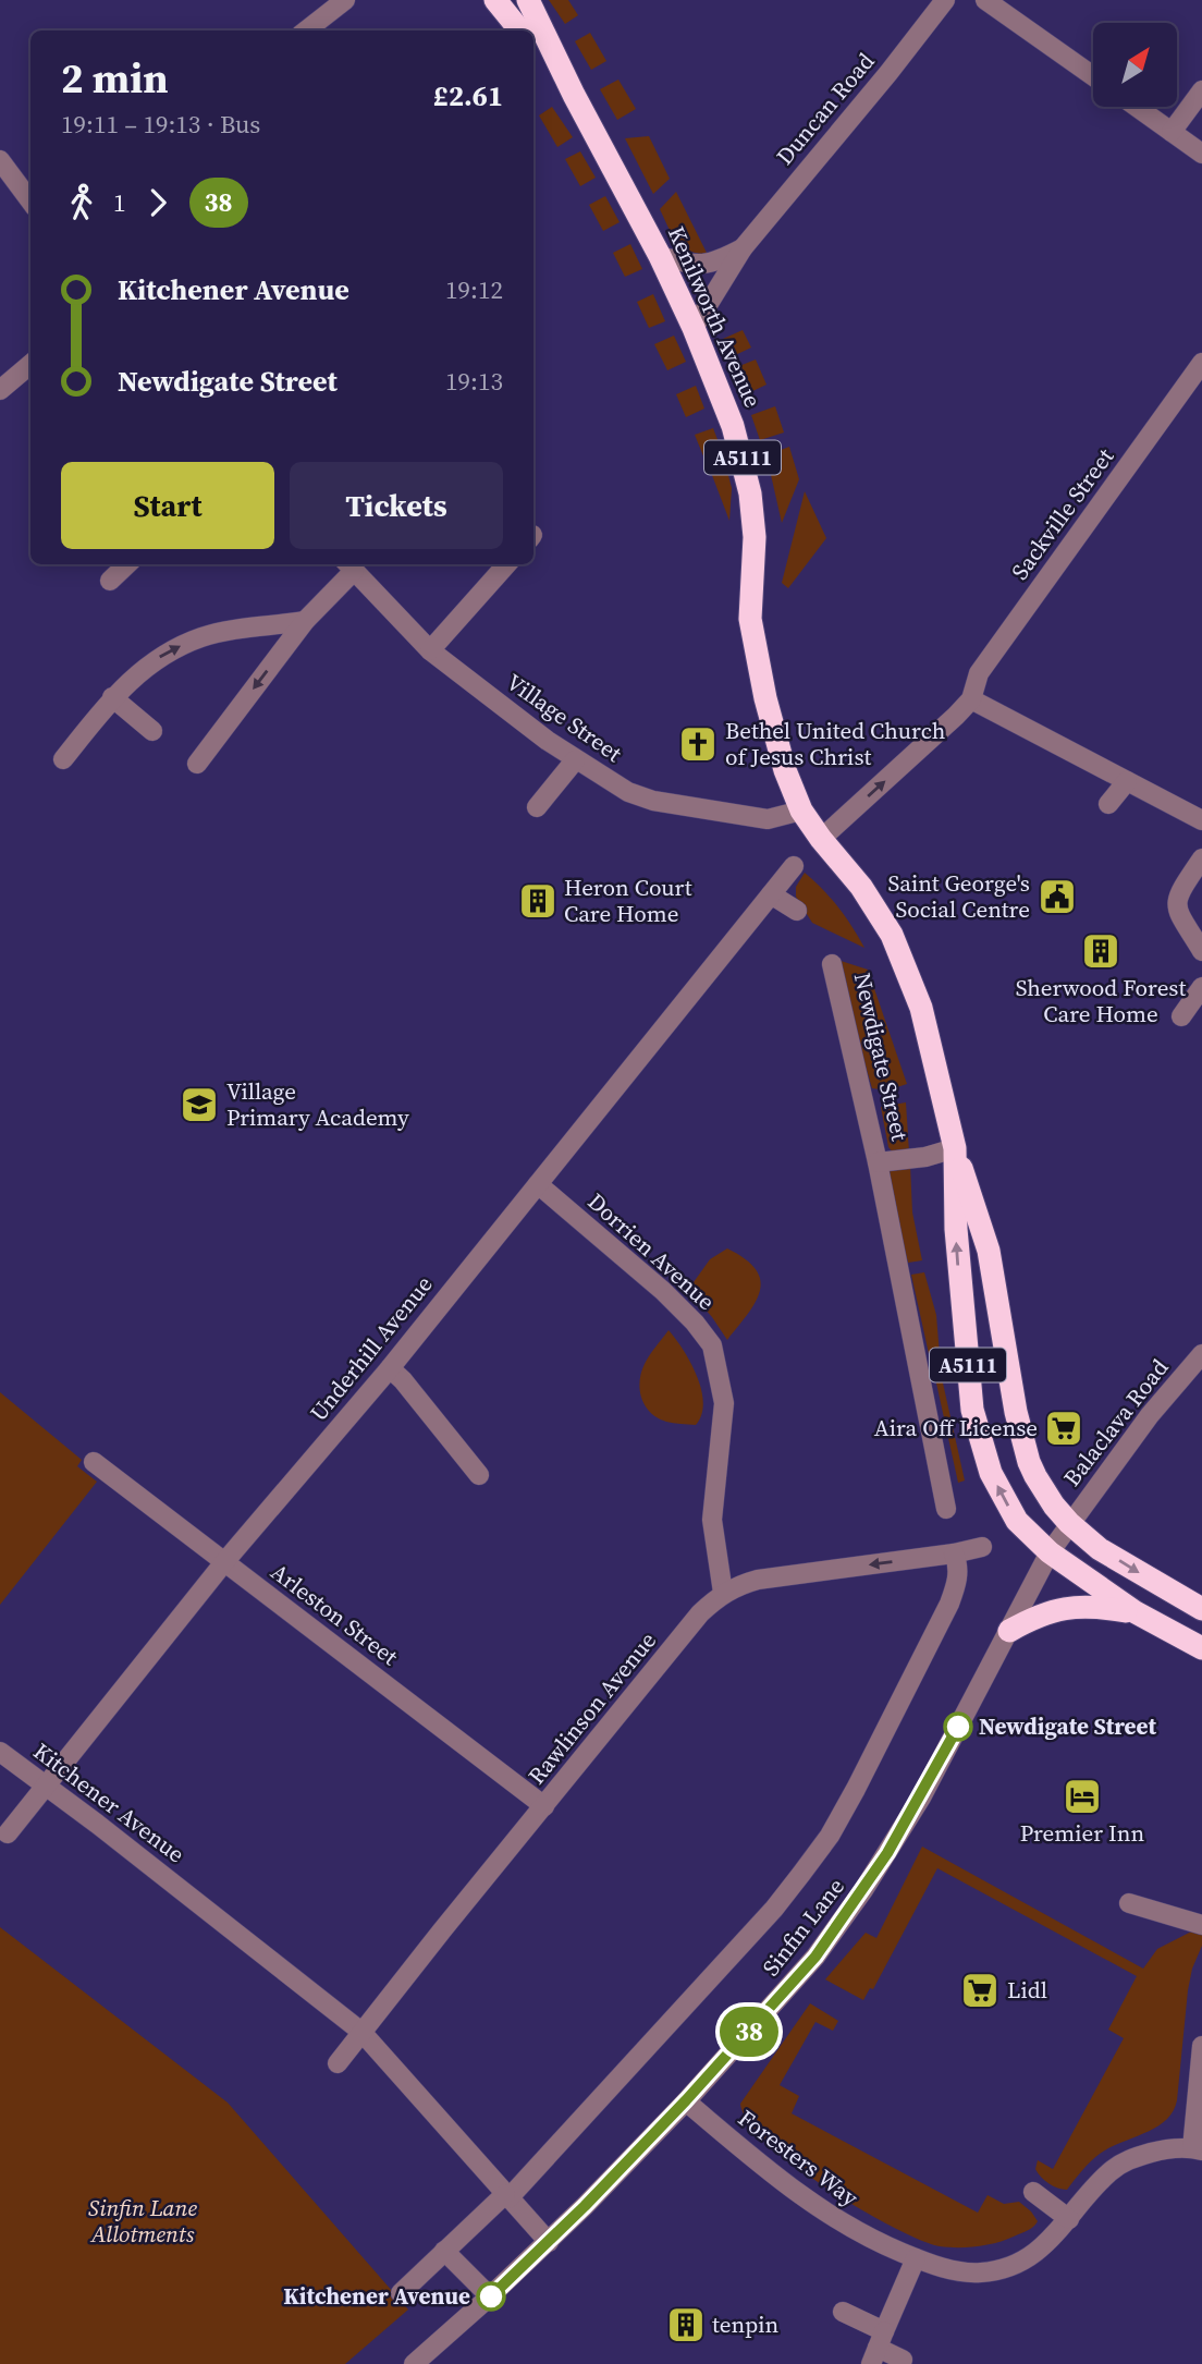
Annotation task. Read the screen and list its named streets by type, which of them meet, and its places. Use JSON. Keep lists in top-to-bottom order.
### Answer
{
  "streets": {
    "highway": ["Kenilworth Avenue", "A5111", "Newdigate Street"],
    "street": [
      "Duncan Road",
      "Sackville Street",
      "Village Street",
      "Dorrien Avenue",
      "Underhill Avenue",
      "Balaclava Road",
      "Arleston Street",
      "Rawlinson Avenue",
      "Kitchener Avenue",
      "Sinfin Lane",
      "Foresters Way"
    ]
  },
  "crossings": [
    ["Duncan Road", "Kenilworth Avenue"],
    ["Kenilworth Avenue", "Village Street"],
    ["Kenilworth Avenue", "Newdigate Street"],
    ["A5111", "Newdigate Street"],
    ["A5111", "Balaclava Road"],
    ["A5111", "Sinfin Lane"],
    ["Newdigate Street", "Balaclava Road"],
    ["Newdigate Street", "Sinfin Lane"],
    ["Dorrien Avenue", "Underhill Avenue"],
    ["Dorrien Avenue", "Rawlinson Avenue"],
    ["Underhill Avenue", "Arleston Street"],
    ["Underhill Avenue", "Kitchener Avenue"],
    ["Balaclava Road", "Sinfin Lane"],
    ["Arleston Street", "Rawlinson Avenue"],
    ["Rawlinson Avenue", "Kitchener Avenue"],
    ["Rawlinson Avenue", "Sinfin Lane"],
    ["Kitchener Avenue", "Sinfin Lane"],
    ["Sinfin Lane", "Foresters Way"]
  ],
  "parks": ["Sinfin Lane Allotments"],
  "places": {
    "church": ["Bethel United Church of Jesus Christ"],
    "public building": ["Saint George's Social Centre"],
    "building": ["Heron Court Care Home", "Sherwood Forest Care Home", "tenpin"],
    "school or university": ["Village Primary Academy"],
    "supermarket": ["Aira Off License", "Lidl"],
    "other": ["Newdigate Street", "Kitchener Avenue"],
    "hotel": ["Premier Inn"]
  },
  "lines": ["bus line 38"],
  "north": "top right",
  "page": {
    "on_map": "38",
    "heading": ["2 min", "19:11 – 19:13 · Bus", "£2.61"],
    "legs": ["1", "38"],
    "list": [
      {
        "name": "Kitchener Avenue",
        "value": "19:12"
      },
      {
        "name": "Newdigate Street",
        "value": "19:13"
      }
    ],
    "buttons": ["Start", "Tickets"]
  }
}
